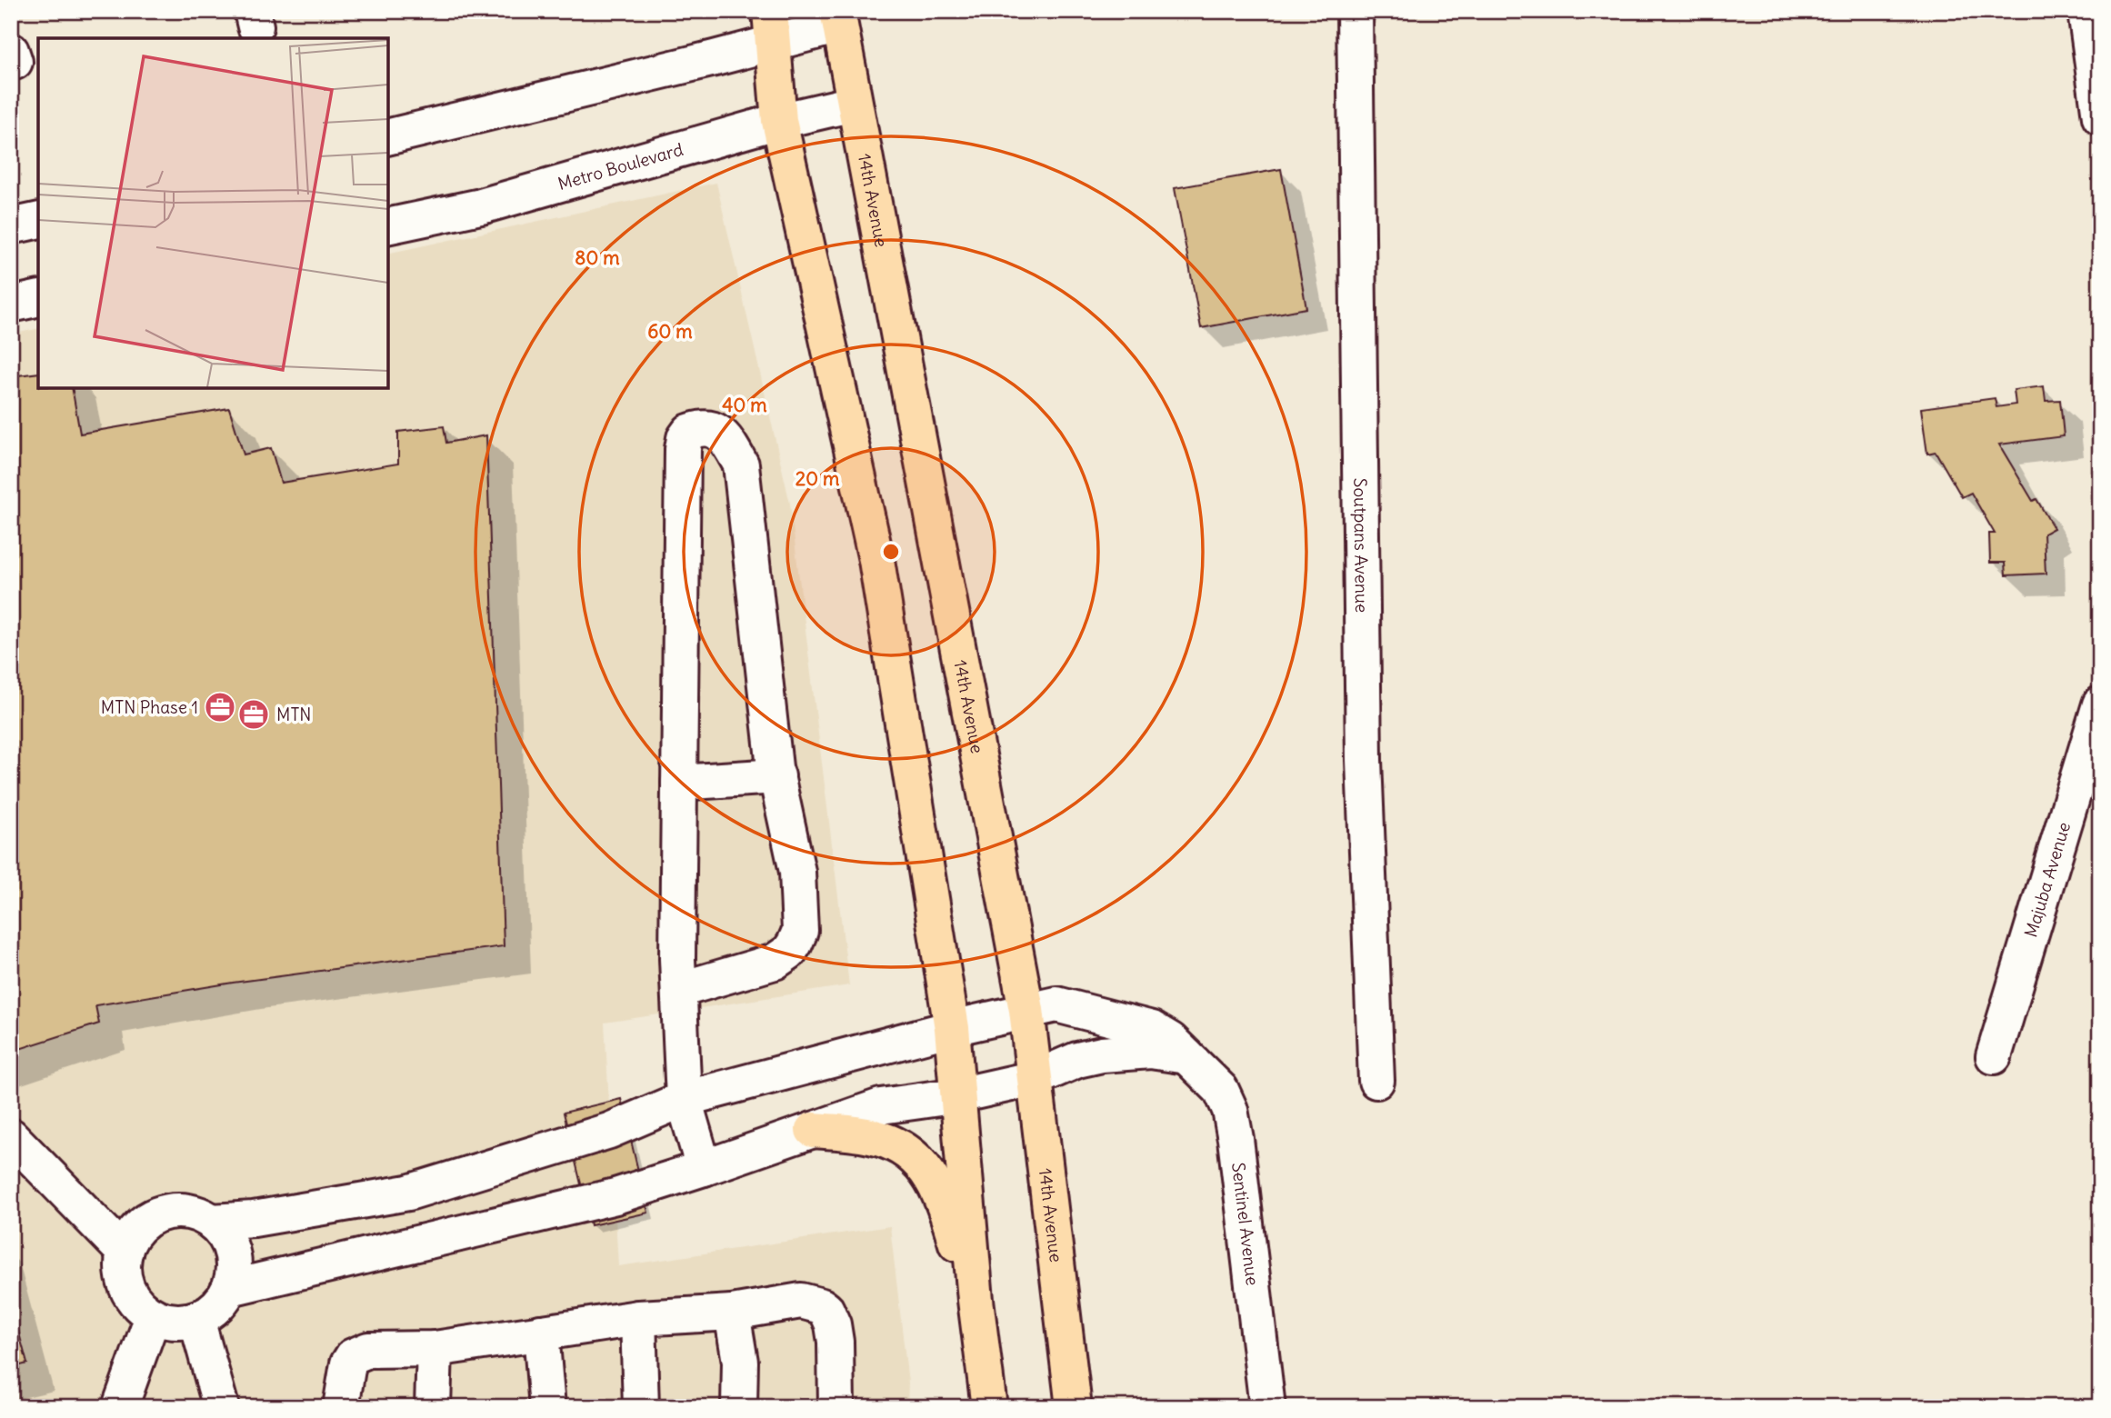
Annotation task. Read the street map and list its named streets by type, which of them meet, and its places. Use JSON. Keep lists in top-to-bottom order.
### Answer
{
  "streets": {
    "main road": ["14th Avenue"],
    "street": [
      "Metro Boulevard",
      "Soutpans Avenue",
      "Majuba Avenue",
      "Sentinel Avenue"
    ]
  },
  "crossings": [
    ["Metro Boulevard", "14th Avenue"],
    ["14th Avenue", "Sentinel Avenue"]
  ],
  "places": {
    "office": ["MTN Phase 1", "MTN"]
  },
  "rings": [
    "80 m",
    "60 m",
    "40 m",
    "20 m"
  ]
}
